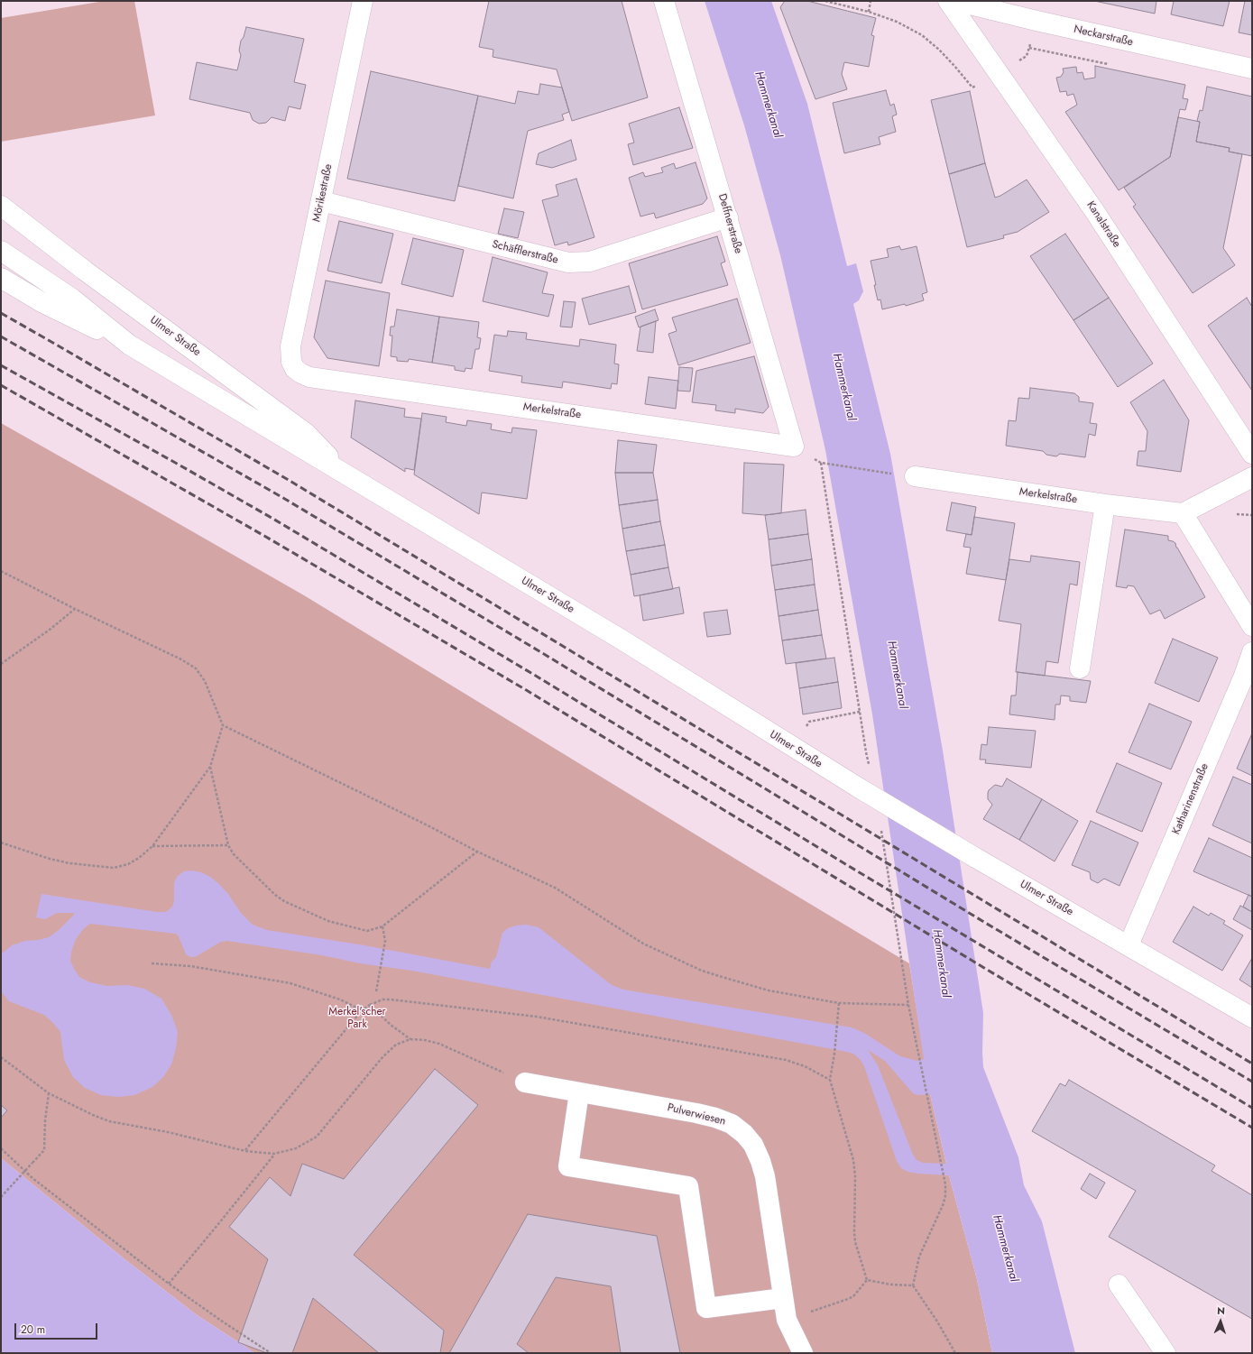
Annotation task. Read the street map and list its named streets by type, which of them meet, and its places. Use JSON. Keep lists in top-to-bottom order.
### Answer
{
  "streets": {
    "street": [
      "Neckarstraße",
      "Mörikestraße",
      "Deffnerstraße",
      "Kanalstraße",
      "Schäfflerstraße",
      "Ulmer Straße",
      "Merkelstraße",
      "Katharinenstraße",
      "Pulverwiesen"
    ]
  },
  "crossings": [
    ["Mörikestraße", "Schäfflerstraße"],
    ["Mörikestraße", "Merkelstraße"],
    ["Deffnerstraße", "Schäfflerstraße"],
    ["Deffnerstraße", "Merkelstraße"],
    ["Ulmer Straße", "Katharinenstraße"]
  ],
  "water": ["Hammerkanal"],
  "parks": ["Merkel'scher Park"],
  "scale_bar": "20 m",
  "north": "top"
}
